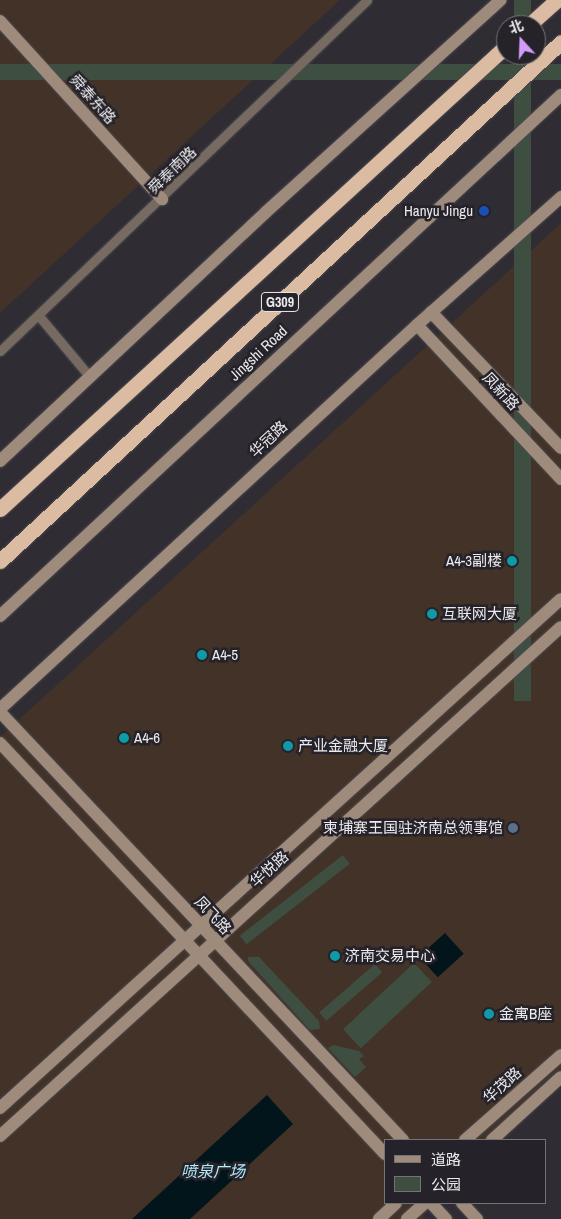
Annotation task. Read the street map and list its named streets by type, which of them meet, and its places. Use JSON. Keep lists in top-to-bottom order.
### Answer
{
  "streets": {
    "highway": ["G309", "Jingshi Road"],
    "street": [
      "舜泰东路",
      "舜泰南路",
      "凤新路",
      "华冠路",
      "华悦路",
      "凤飞路",
      "华茂路"
    ]
  },
  "crossings": [
    ["舜泰东路", "舜泰南路"],
    ["凤新路", "华冠路"],
    ["华冠路", "凤飞路"],
    ["华悦路", "凤飞路"]
  ],
  "water": ["喷泉广场"],
  "places": [
    "Hanyu Jingu",
    "A4-3副楼",
    "互联网大厦",
    "A4-5",
    "A4-6",
    "产业金融大厦",
    "柬埔寨王国驻济南总领事馆",
    "济南交易中心",
    "金寓B座"
  ],
  "legend": ["道路", "公园"],
  "north": "top"
}
